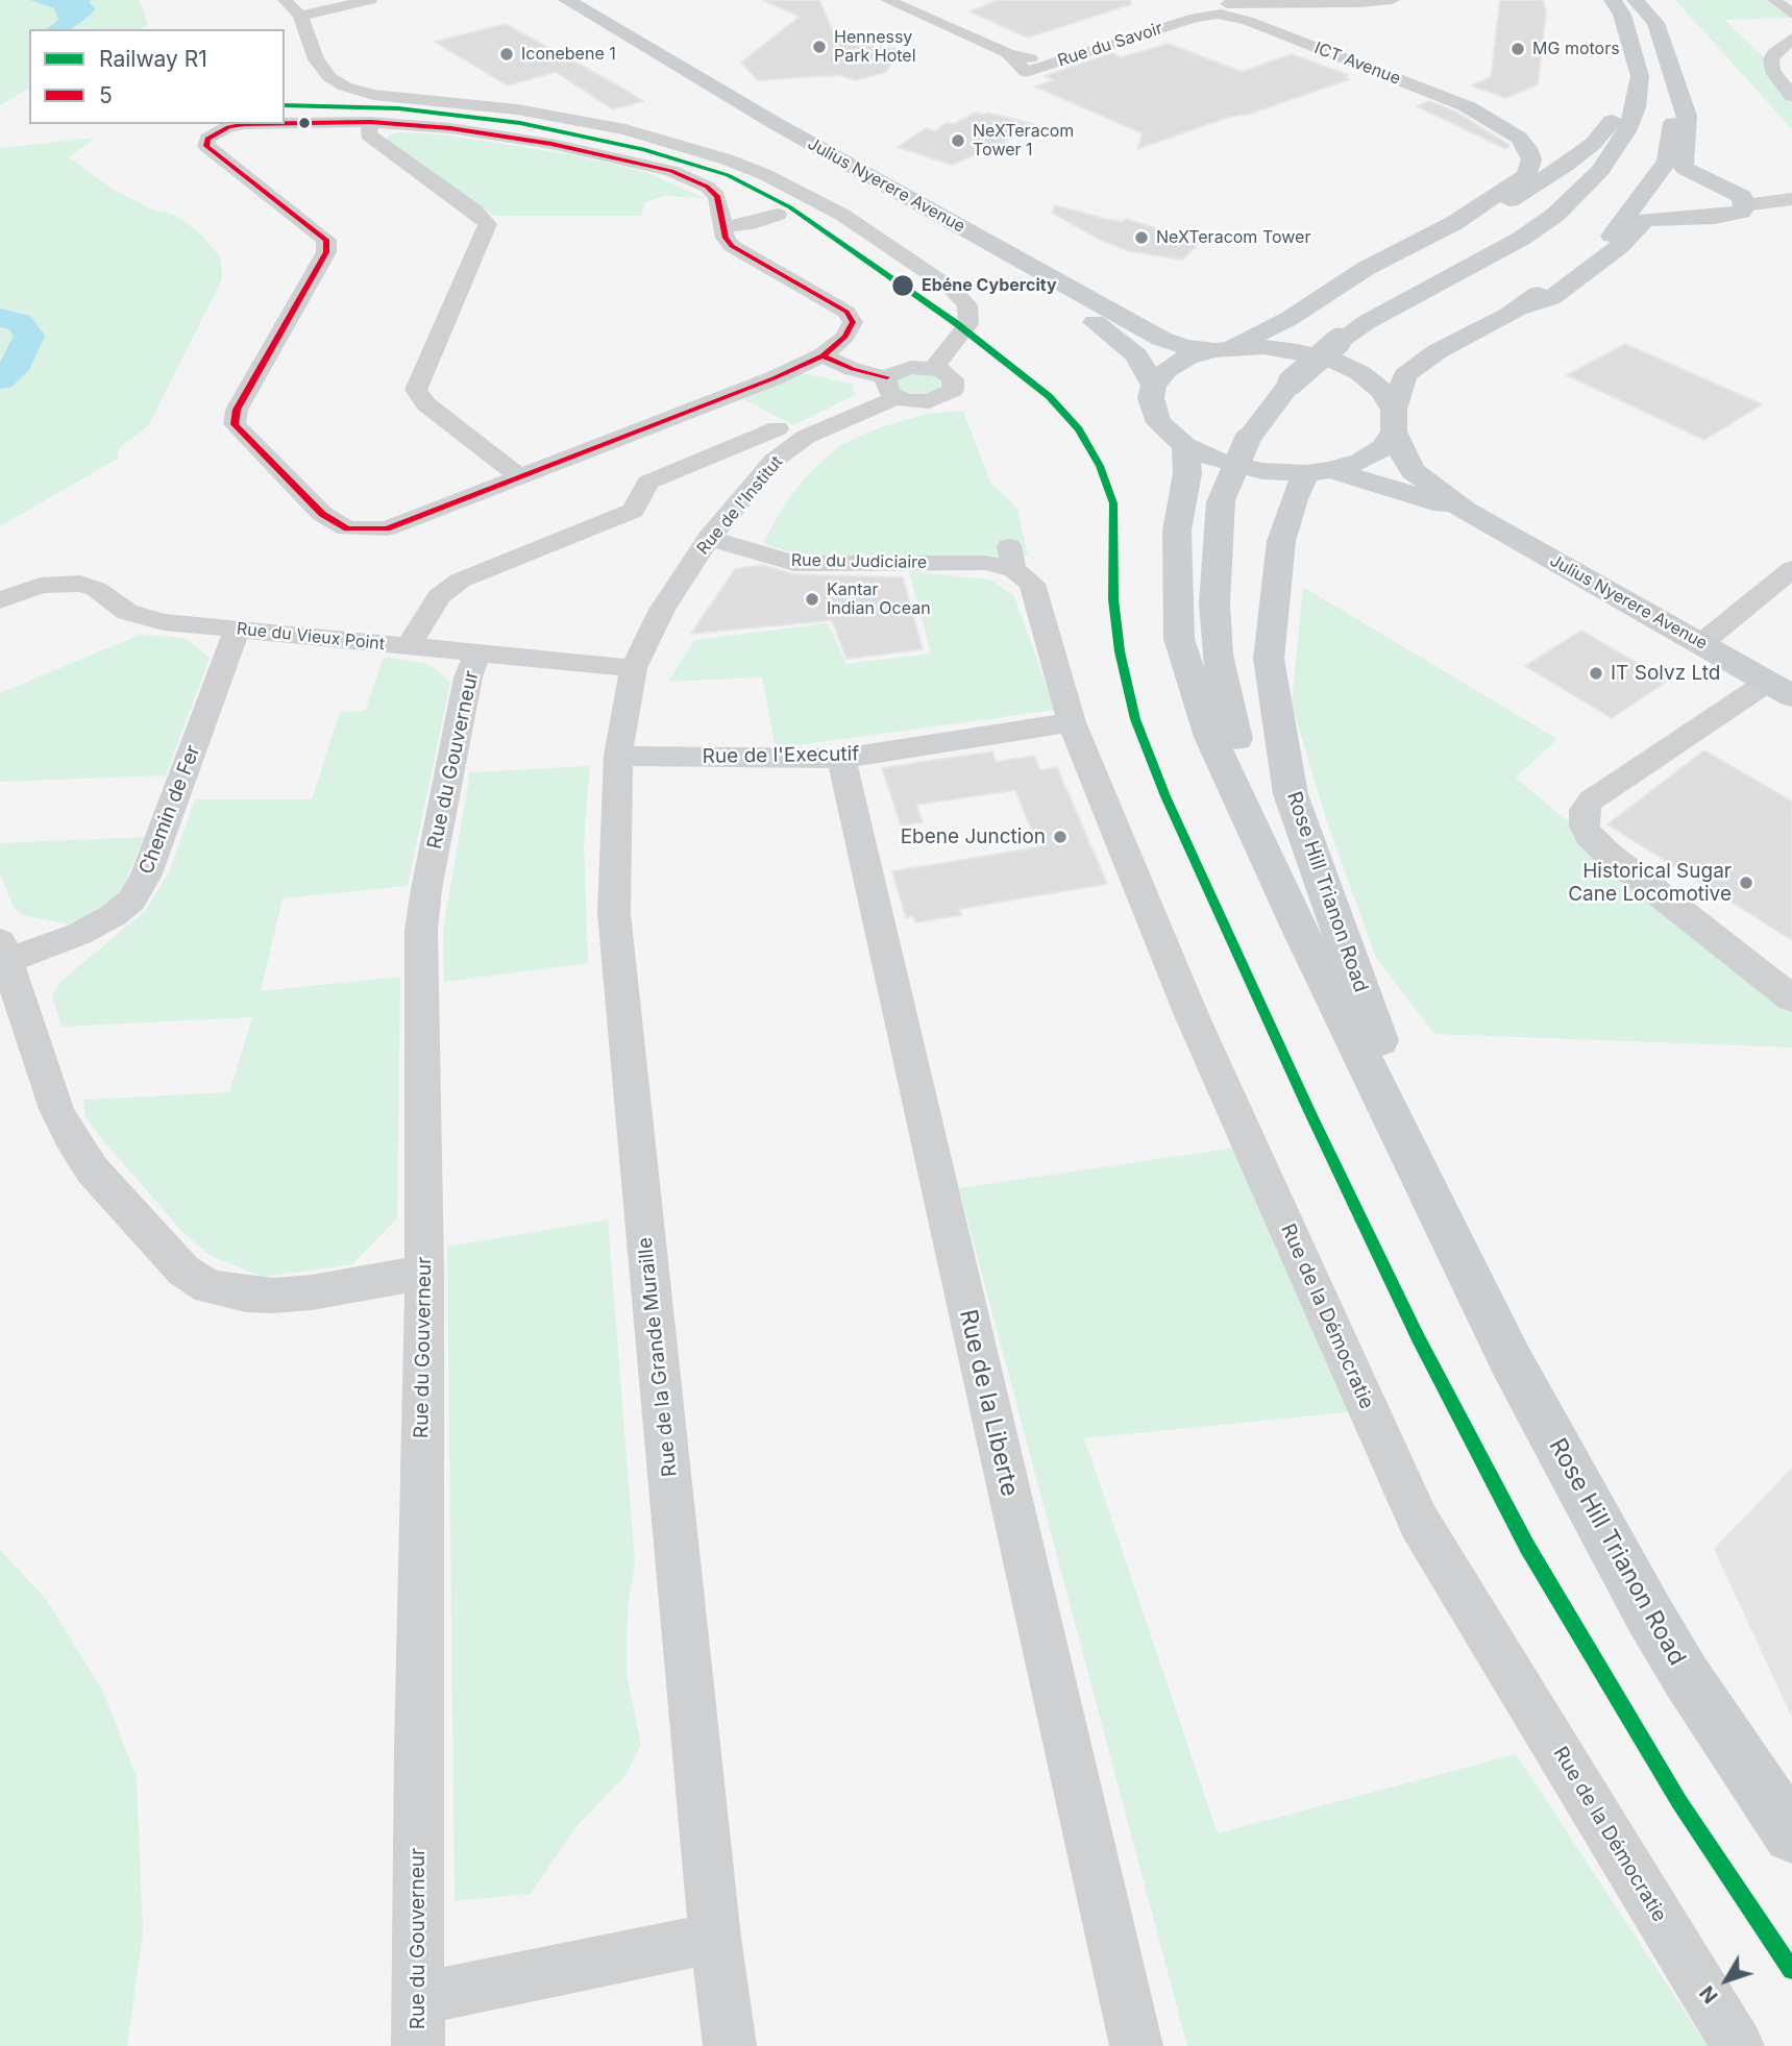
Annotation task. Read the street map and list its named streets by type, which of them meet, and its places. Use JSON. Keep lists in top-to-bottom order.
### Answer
{
  "streets": {
    "main road": ["Julius Nyerere Avenue", "Rose Hill Trianon Road"],
    "street": [
      "Rue du Savoir",
      "ICT Avenue",
      "Rue de l'Institut",
      "Rue du Judiciaire",
      "Rue du Vieux Point",
      "Rue de l'Executif",
      "Rue du Gouverneur",
      "Chemin de Fer",
      "Rue de la Démocratie",
      "Rue de la Grande Muraille",
      "Rue de la Liberte"
    ]
  },
  "crossings": [
    ["Rue du Savoir", "ICT Avenue"],
    ["Julius Nyerere Avenue", "Rose Hill Trianon Road"],
    ["Rue de l'Institut", "Rue du Judiciaire"],
    ["Rue de l'Institut", "Rue du Vieux Point"],
    ["Rue de l'Institut", "Rue de la Grande Muraille"],
    ["Rue du Judiciaire", "Rue de la Démocratie"],
    ["Rue du Vieux Point", "Rue du Gouverneur"],
    ["Rue du Vieux Point", "Chemin de Fer"],
    ["Rue du Vieux Point", "Rue de la Grande Muraille"],
    ["Rue de l'Executif", "Rue de la Démocratie"],
    ["Rue de l'Executif", "Rue de la Grande Muraille"],
    ["Rue de l'Executif", "Rue de la Liberte"]
  ],
  "places": [
    "Hennessy Park Hotel",
    "MG motors",
    "Iconebene 1",
    "NeXTeracom Tower 1",
    "NeXTeracom Tower",
    "Ebéne Cybercity",
    "Kantar Indian Ocean",
    "IT Solvz Ltd",
    "Ebene Junction",
    "Historical Sugar Cane Locomotive"
  ],
  "lines": ["rail line R1", "transit line 5"],
  "legend": ["Railway R1", "5"],
  "north": "bottom left"
}
